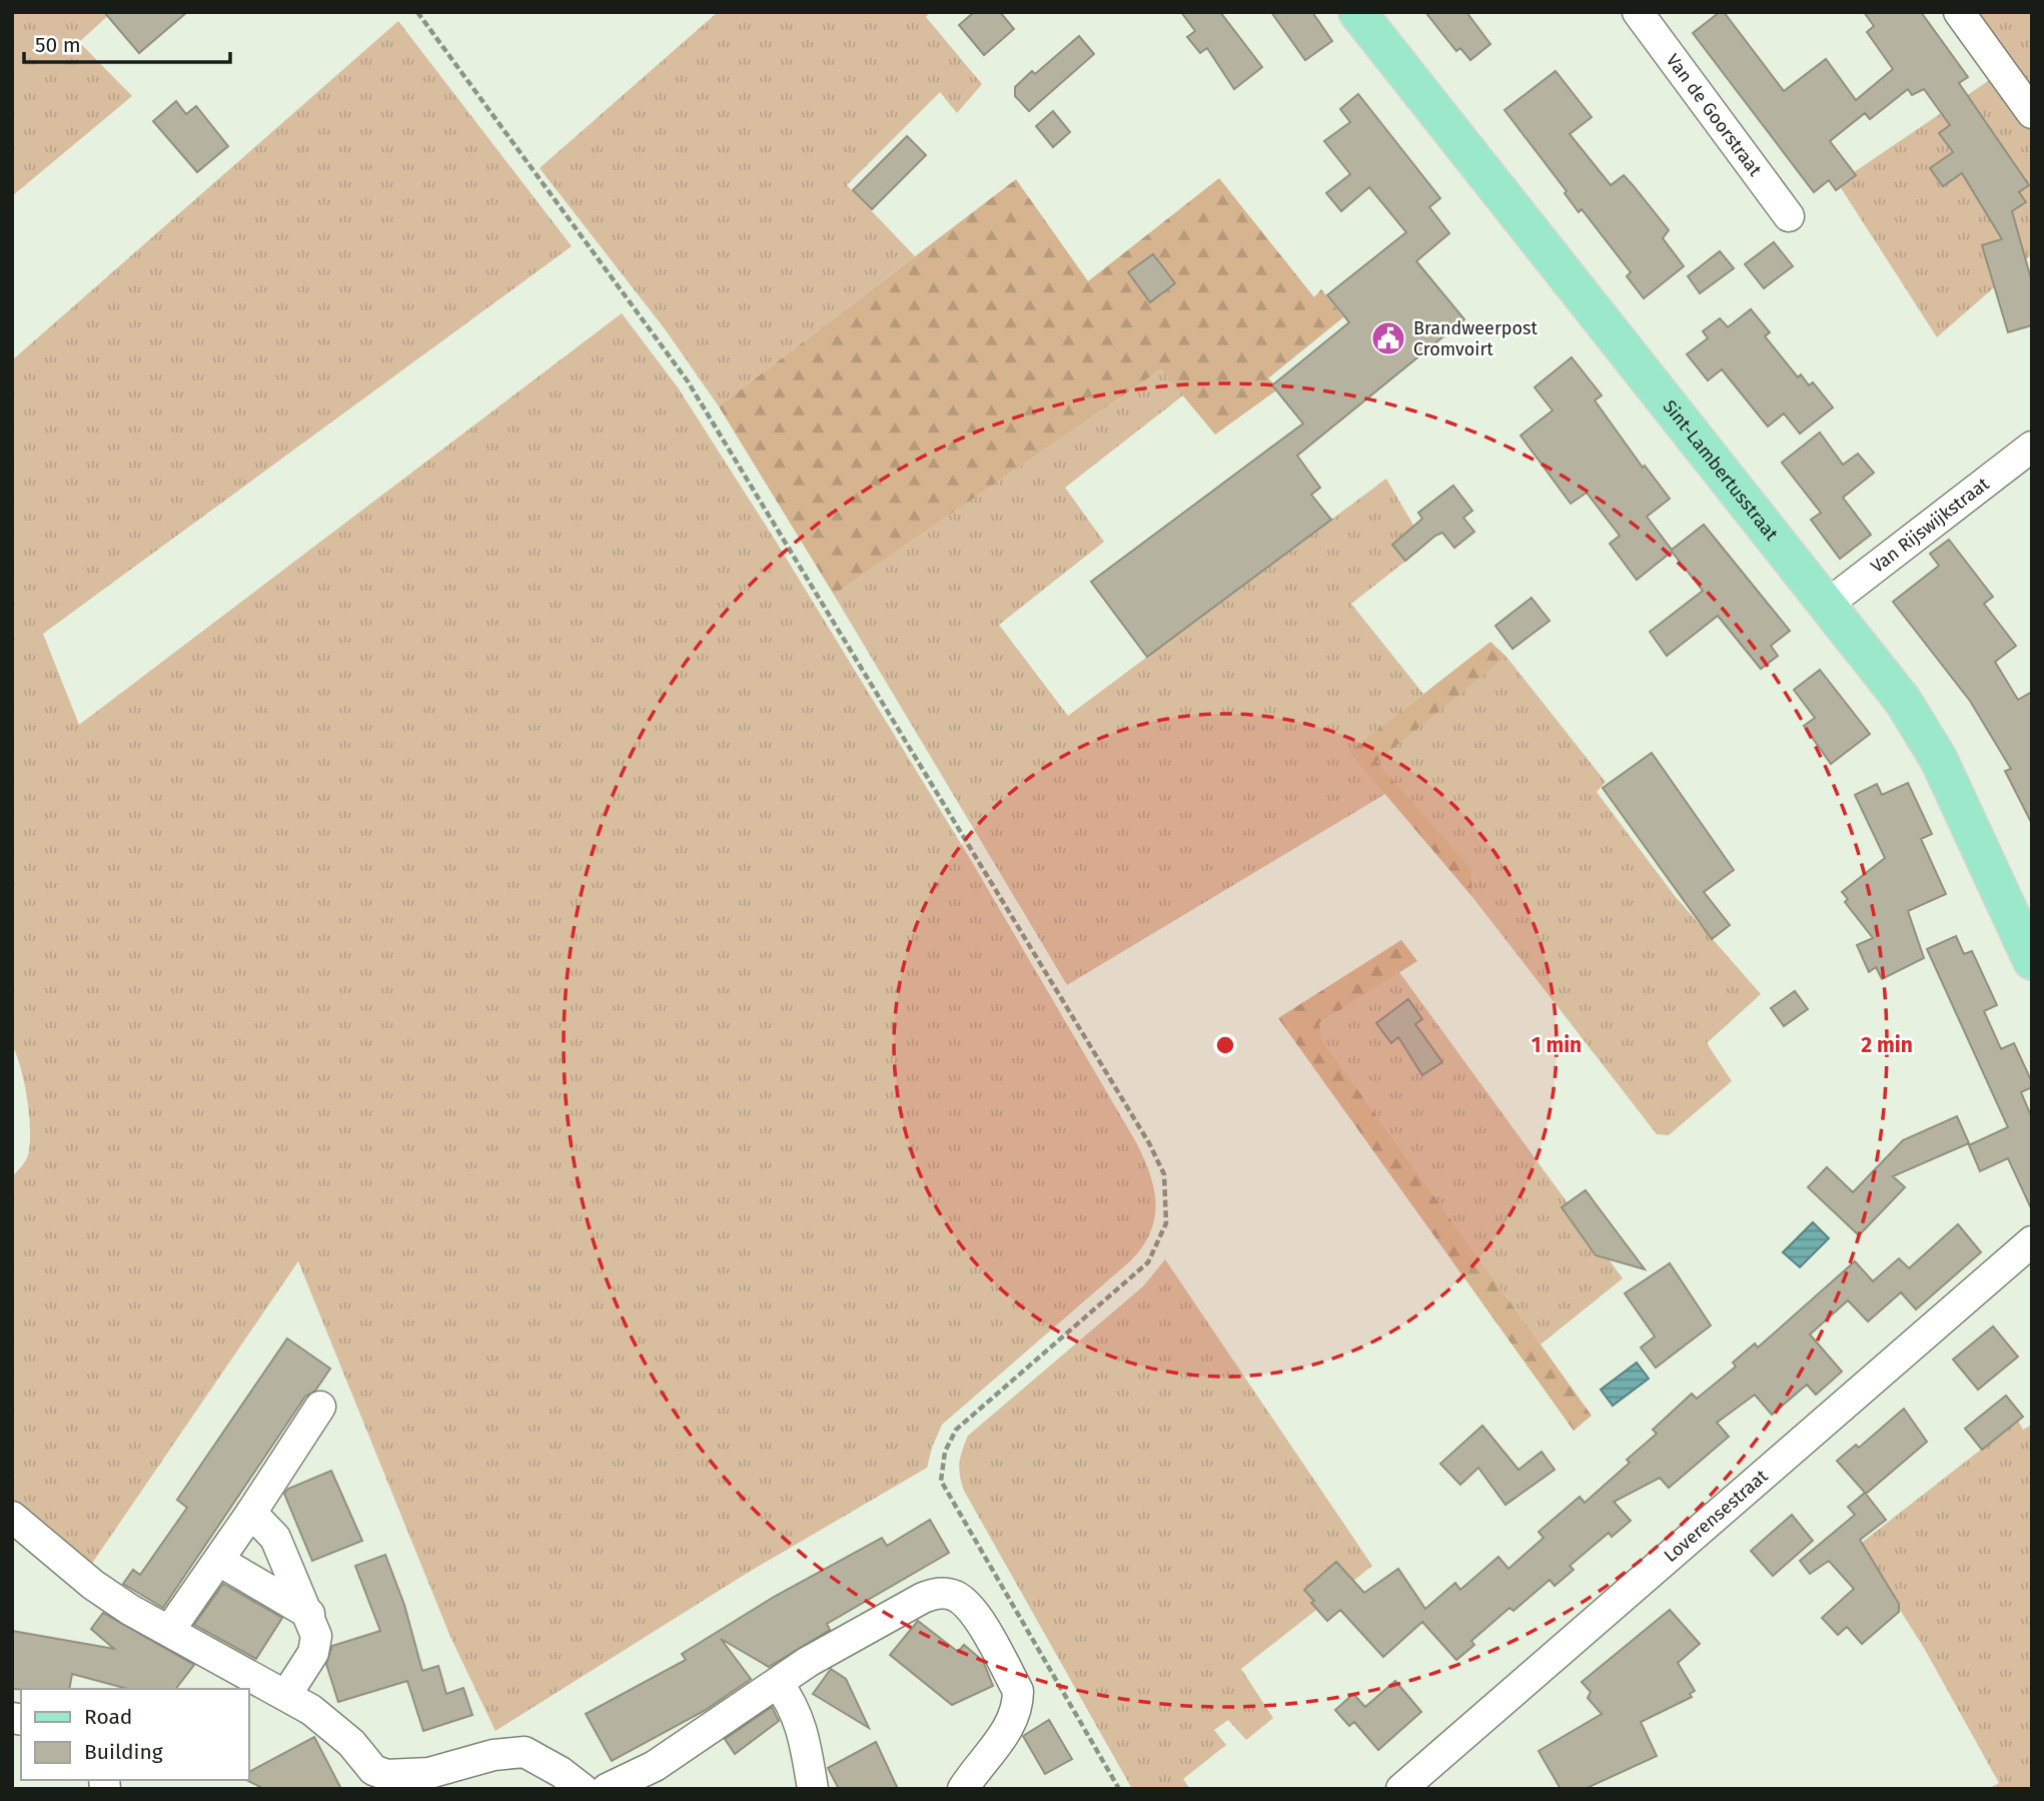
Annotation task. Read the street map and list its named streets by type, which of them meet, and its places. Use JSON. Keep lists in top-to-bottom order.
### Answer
{
  "streets": {
    "main road": ["Sint-Lambertusstraat"],
    "street": ["Van de Goorstraat", "Van Rijswijkstraat", "Loverensestraat"]
  },
  "crossings": [
    ["Sint-Lambertusstraat", "Van Rijswijkstraat"]
  ],
  "places": {
    "public building": ["Brandweerpost Cromvoirt"]
  },
  "legend": ["Road", "Building"],
  "scale_bar": "50 m",
  "rings": ["1 min", "2 min"]
}
